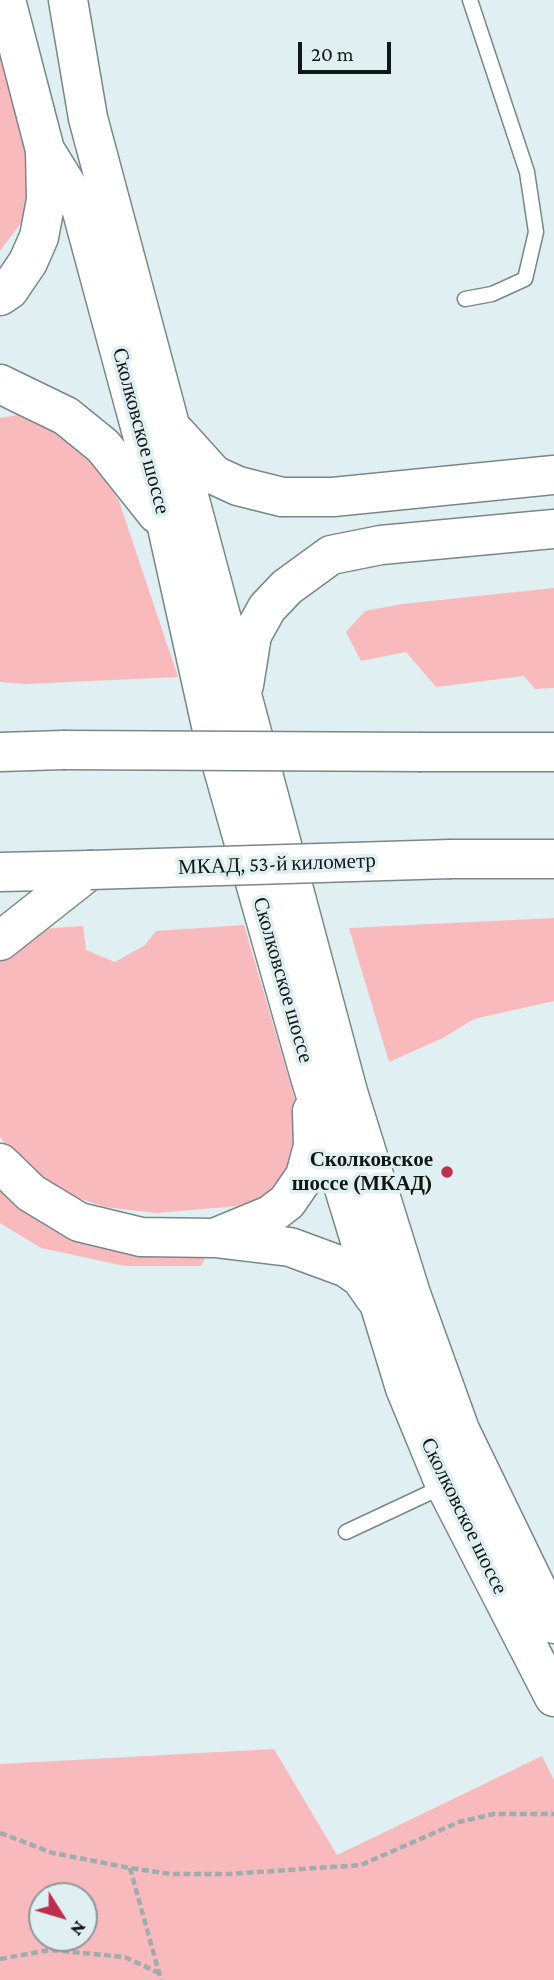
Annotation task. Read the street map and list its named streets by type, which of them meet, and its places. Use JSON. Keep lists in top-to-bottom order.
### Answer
{
  "streets": {
    "main road": ["Сколковское шоссе", "МКАД, 53-й километр"]
  },
  "places": ["Сколковское шоссе (МКАД)"],
  "scale_bar": "20 m",
  "north": "bottom right"
}
